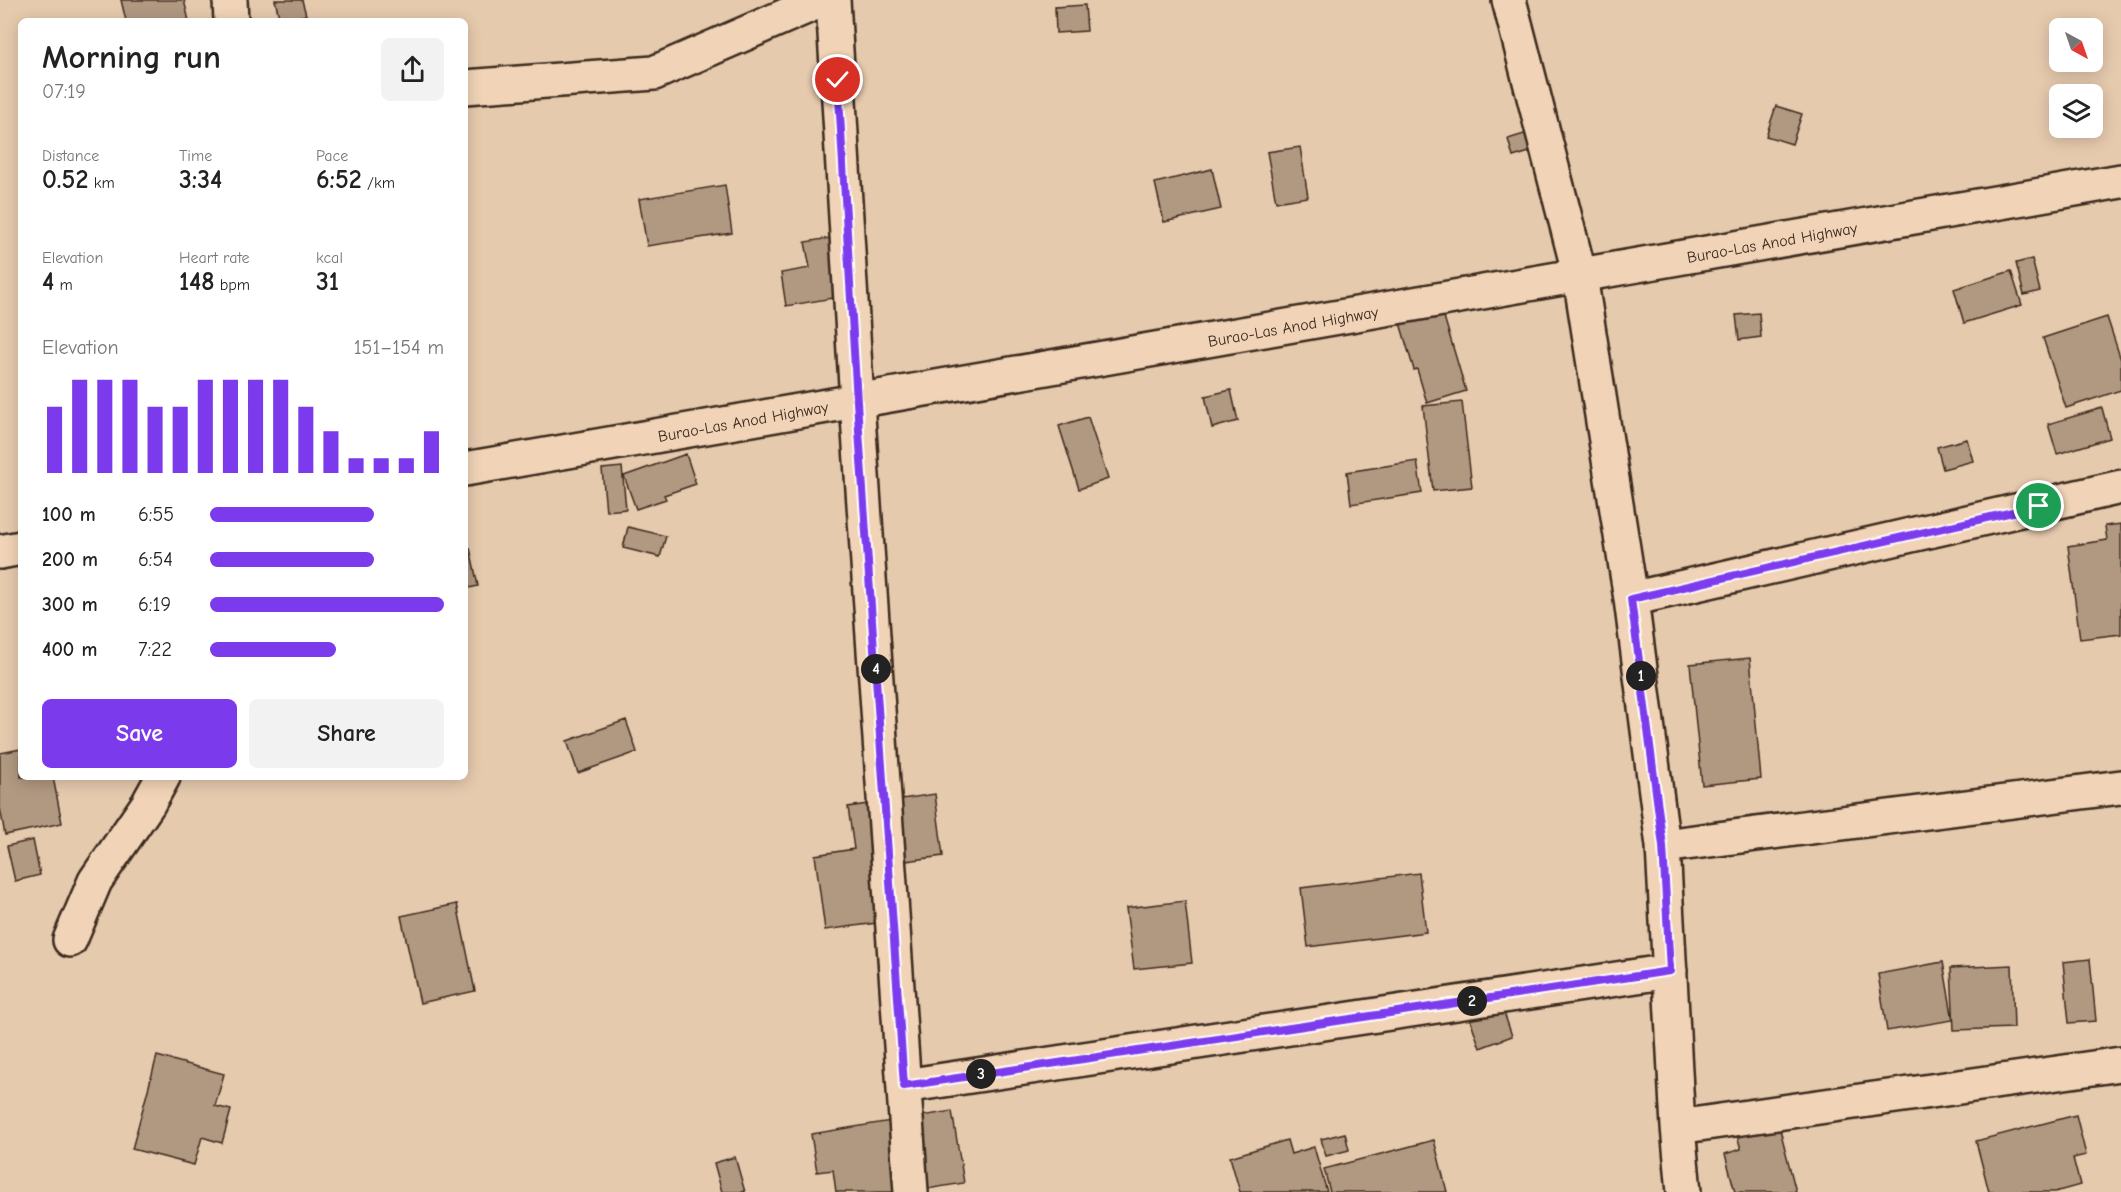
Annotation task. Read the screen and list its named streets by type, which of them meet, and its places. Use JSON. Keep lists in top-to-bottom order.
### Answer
{
  "streets": {
    "main road": ["Burao-Las Anod Highway"]
  },
  "north": "bottom right",
  "page": {
    "heading": ["Morning run", "07:19"],
    "stats": [
      ["Distance", "0.52 km"],
      ["Time", "3:34"],
      ["Pace", "6:52 /km"],
      ["Elevation", "4 m"],
      ["Heart rate", "148 bpm"],
      ["kcal", "31"]
    ],
    "chart": ["Elevation", "151–154 m"],
    "list": [
      {
        "name": "100 m",
        "note": "6:55"
      },
      {
        "name": "200 m",
        "note": "6:54"
      },
      {
        "name": "300 m",
        "note": "6:19"
      },
      {
        "name": "400 m",
        "note": "7:22"
      }
    ],
    "pins": [
      "4",
      "1",
      "2",
      "3"
    ],
    "buttons": ["Save", "Share"]
  }
}
